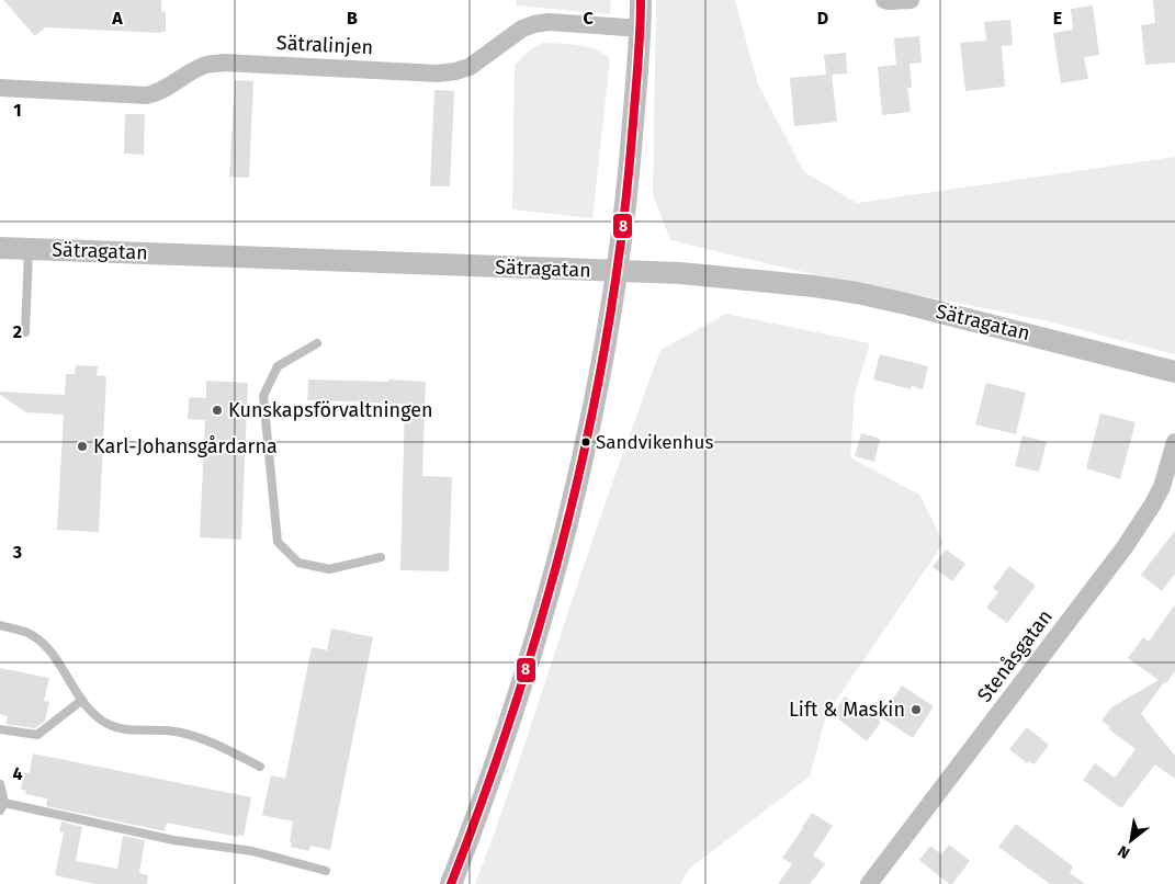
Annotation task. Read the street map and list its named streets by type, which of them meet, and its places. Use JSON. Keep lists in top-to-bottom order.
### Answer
{
  "streets": {
    "street": ["Sätralinjen", "Sätragatan", "Stenåsgatan"]
  },
  "places": [
    "Kunskapsförvaltningen",
    "Sandvikenhus",
    "Karl-Johansgårdarna",
    "Lift & Maskin"
  ],
  "lines": ["transit line 8"],
  "north": "bottom left",
  "grid": {
    "columns": [
      "A",
      "B",
      "C",
      "D",
      "E"
    ],
    "rows": [
      "1",
      "2",
      "3",
      "4"
    ]
  }
}
